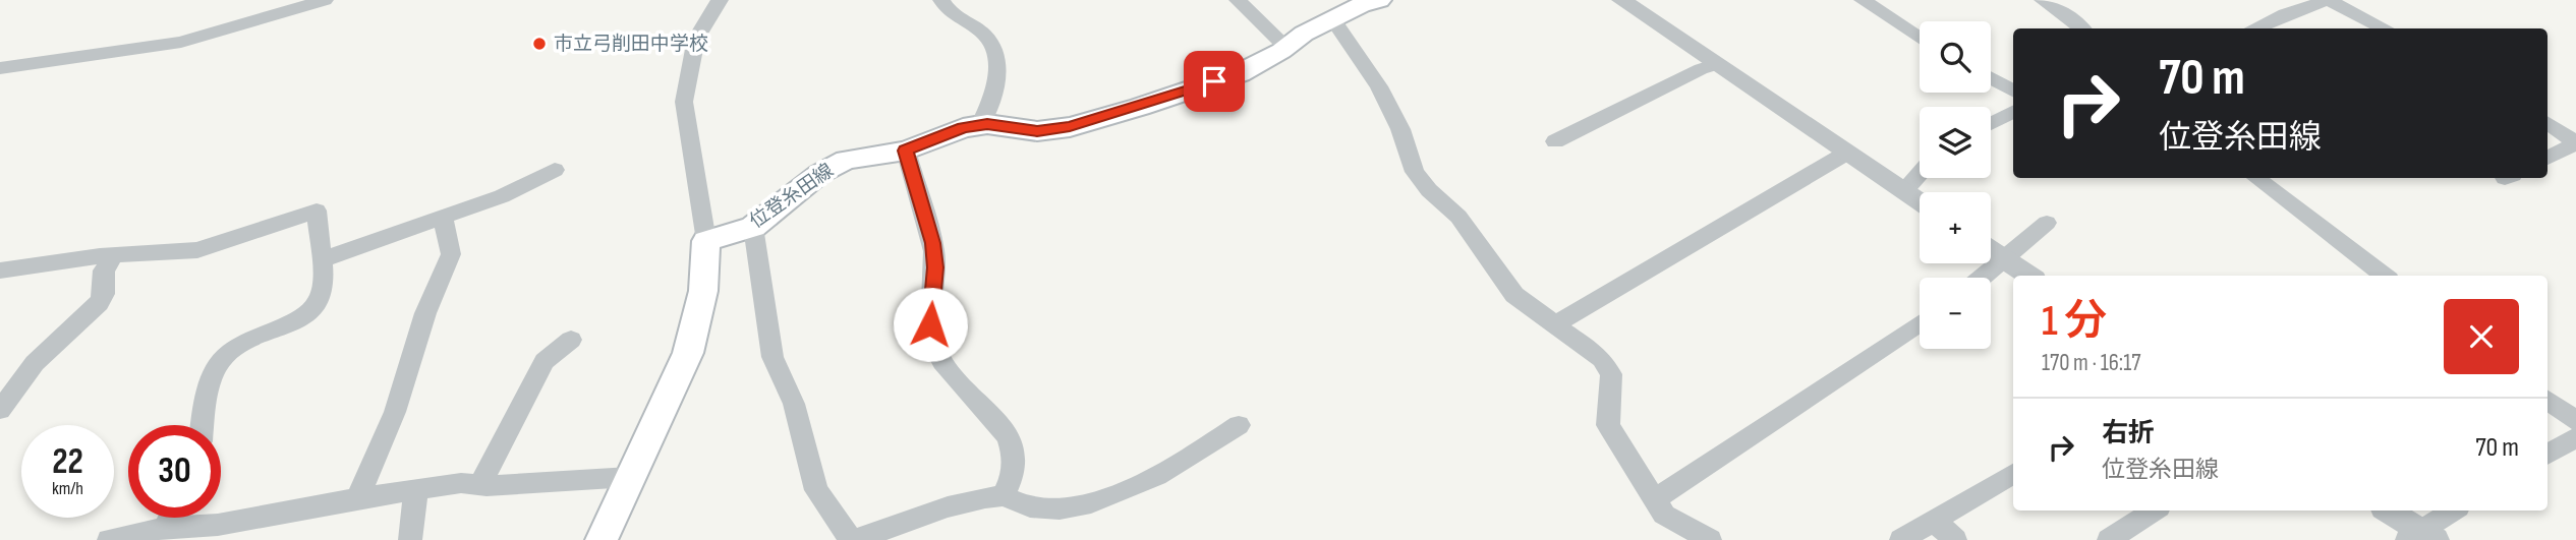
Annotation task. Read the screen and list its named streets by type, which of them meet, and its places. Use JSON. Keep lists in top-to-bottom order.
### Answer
{
  "streets": {
    "main road": ["位登糸田線"]
  },
  "places": ["市立弓削田中学校"],
  "page": {
    "map_buttons": ["+", "−"],
    "turn": ["70 m", "位登糸田線"],
    "heading": ["1 分", "170 m · 16:17"],
    "list": [
      {
        "name": "右折",
        "note": "位登糸田線",
        "value": "70 m"
      }
    ],
    "speed": "22 km/h",
    "limit": "30"
  }
}
